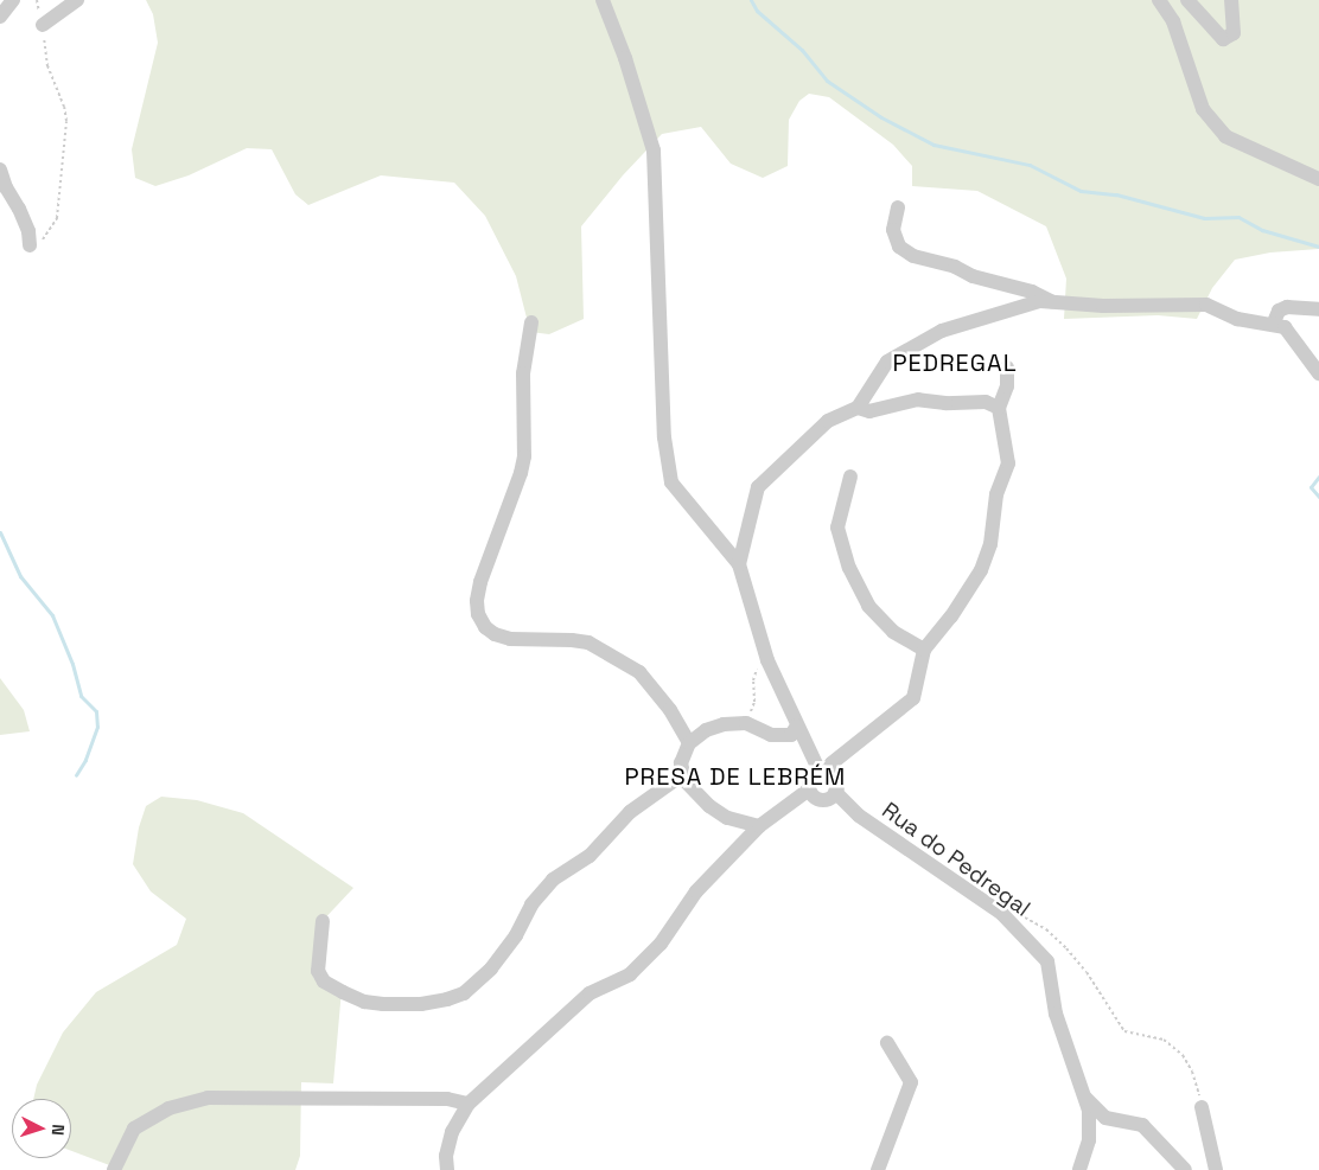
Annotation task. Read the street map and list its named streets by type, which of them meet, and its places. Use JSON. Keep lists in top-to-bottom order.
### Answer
{
  "streets": {
    "street": ["Rua do Pedregal"]
  },
  "districts": ["PEDREGAL", "PRESA DE LEBRÉM"],
  "north": "right"
}
